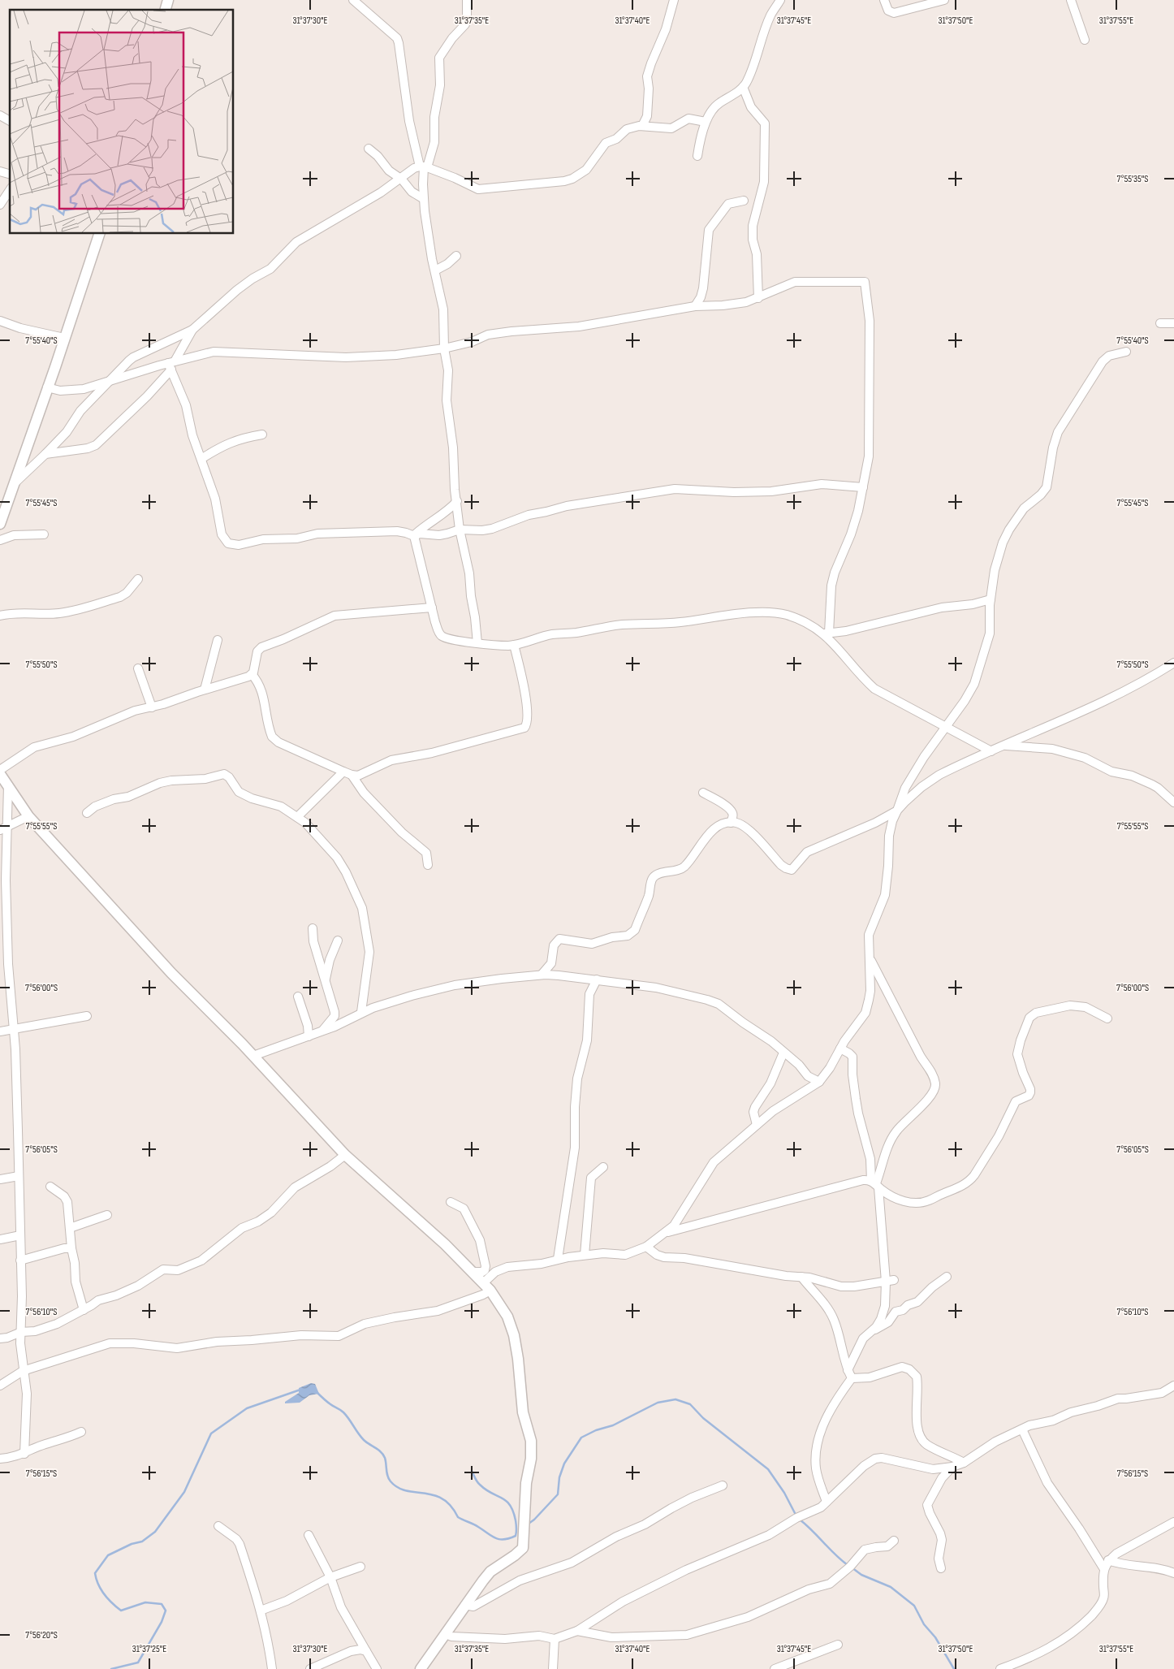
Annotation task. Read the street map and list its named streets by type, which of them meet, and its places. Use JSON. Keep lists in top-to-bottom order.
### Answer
{
  "coordinates": [
    "31°37'30\"E",
    "31°37'35\"E",
    "31°37'40\"E",
    "31°37'45\"E",
    "31°37'50\"E",
    "31°37'55\"E",
    "7°55'35\"S",
    "7°55'40\"S",
    "7°55'45\"S",
    "7°55'50\"S",
    "7°55'55\"S",
    "7°56'00\"S",
    "7°56'05\"S",
    "7°56'10\"S",
    "7°56'15\"S",
    "7°56'20\"S",
    "31°37'25\"E"
  ]
}
